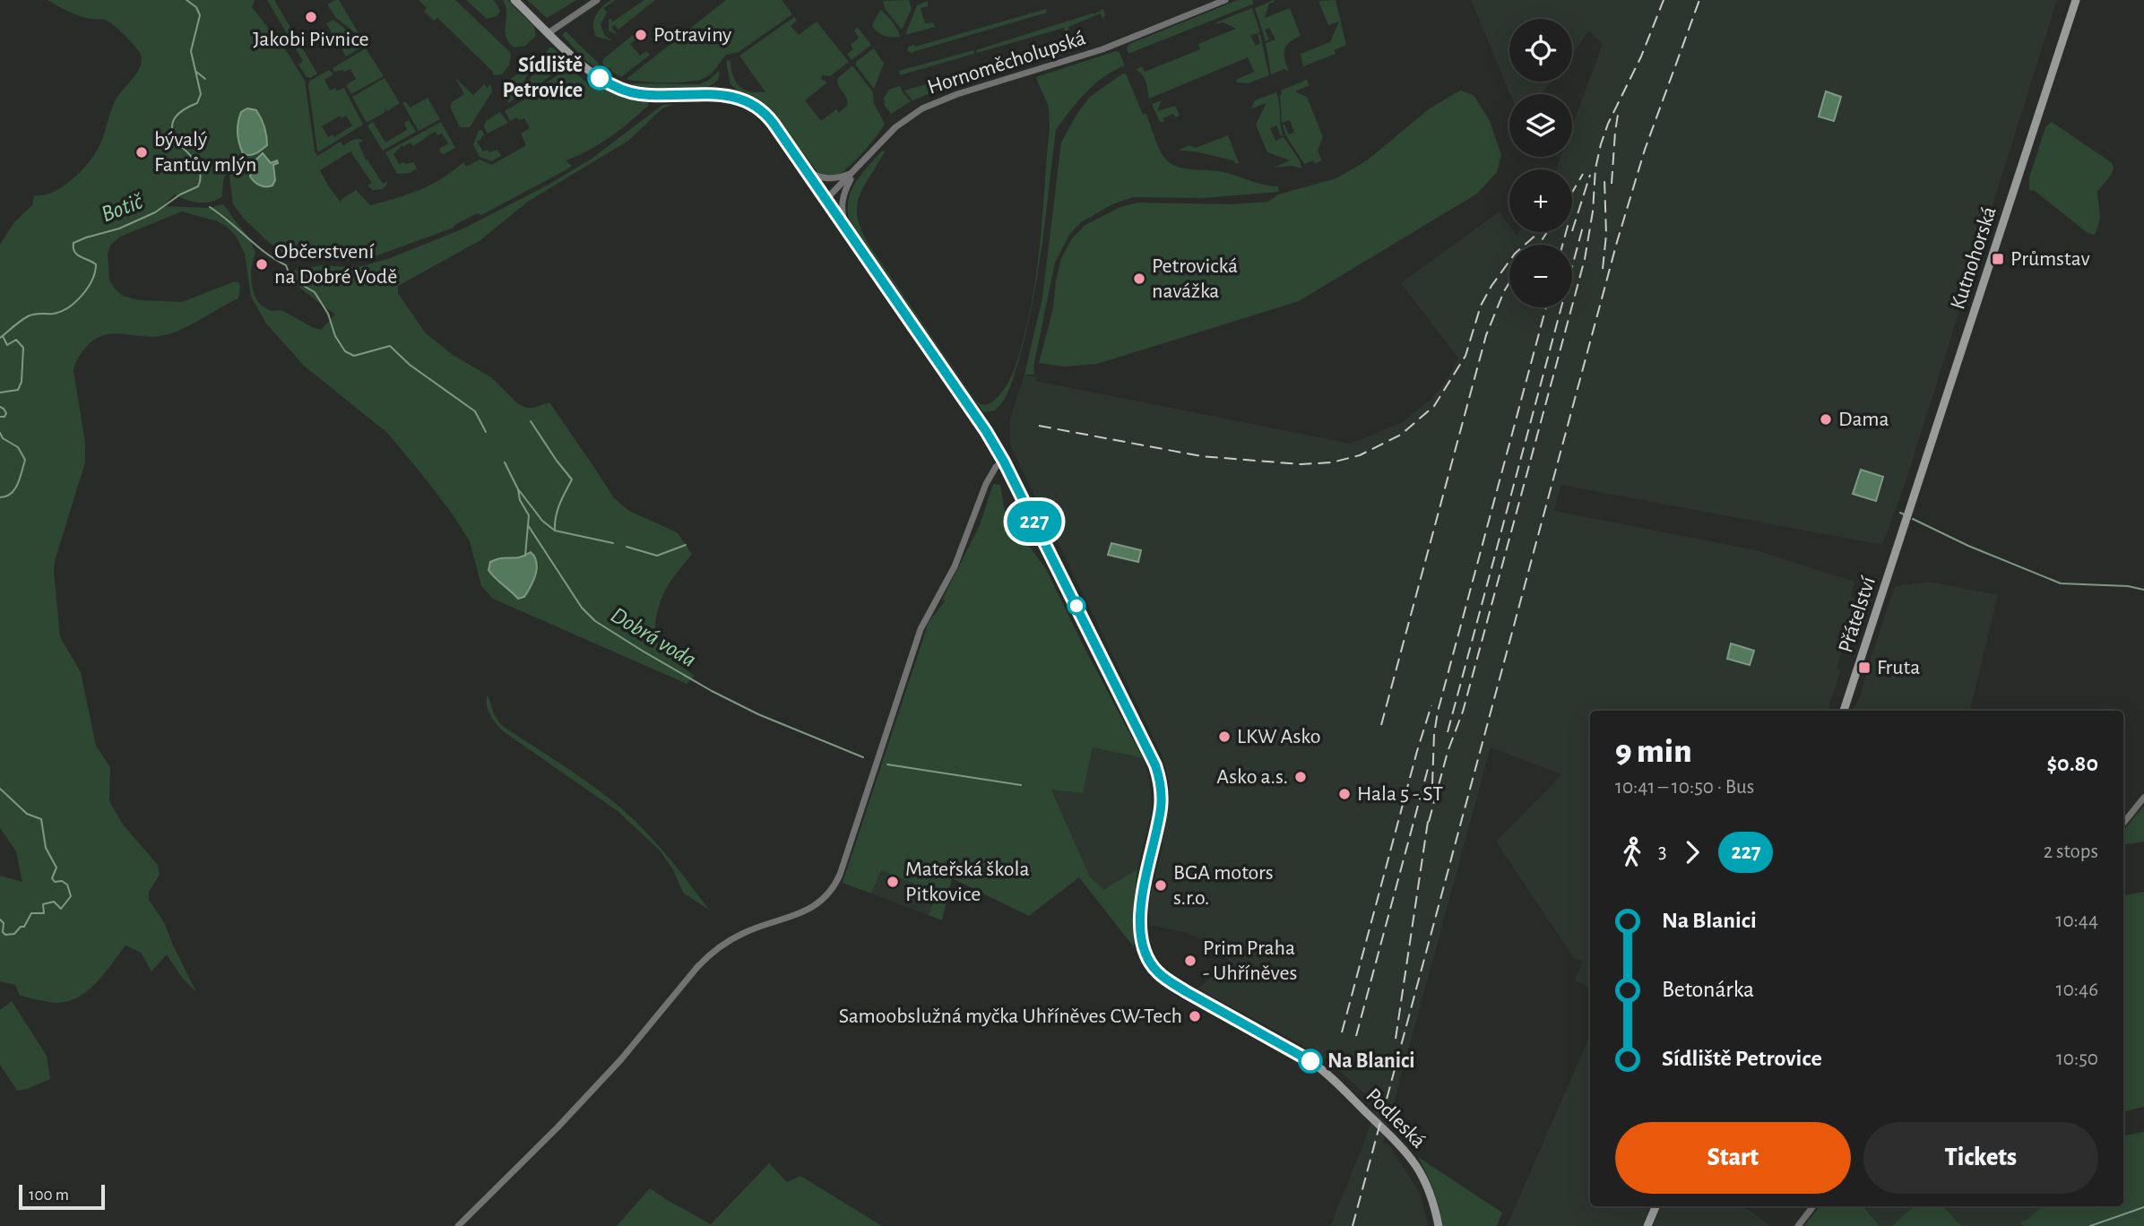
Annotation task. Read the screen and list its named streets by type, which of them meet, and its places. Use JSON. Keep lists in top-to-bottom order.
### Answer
{
  "streets": {
    "main road": ["Kutnohorská", "Přátelství", "Podleská"],
    "street": ["Hornoměcholupská"]
  },
  "crossings": [
    ["Kutnohorská", "Přátelství"]
  ],
  "water": ["Botič", "Dobrá voda"],
  "places": {
    "other": [
      "Jakobi Pivnice",
      "Potraviny",
      "Sídliště Petrovice",
      "bývalý Fantův mlýn",
      "Občerstvení na Dobré Vodě",
      "Petrovická navážka",
      "Dama",
      "LKW Asko",
      "Asko a.s.",
      "Hala 5 - ST",
      "Mateřská škola Pitkovice",
      "BGA motors s.r.o.",
      "Prim Praha - Uhříněves",
      "Samoobslužná myčka Uhříněves CW-Tech",
      "Na Blanici"
    ],
    "transit": ["Průmstav", "Fruta"]
  },
  "lines": ["bus line 227"],
  "scale_bar": "100 m",
  "page": {
    "on_map": "227",
    "map_buttons": ["+", "−"],
    "heading": ["9 min", "10:41 – 10:50 · Bus", "$0.80"],
    "legs": ["3", "227", "2 stops"],
    "list": [
      {
        "name": "Na Blanici",
        "value": "10:44"
      },
      {
        "name": "Betonárka",
        "value": "10:46"
      },
      {
        "name": "Sídliště Petrovice",
        "value": "10:50"
      }
    ],
    "buttons": ["Start", "Tickets"],
    "scale": "100 m"
  }
}
